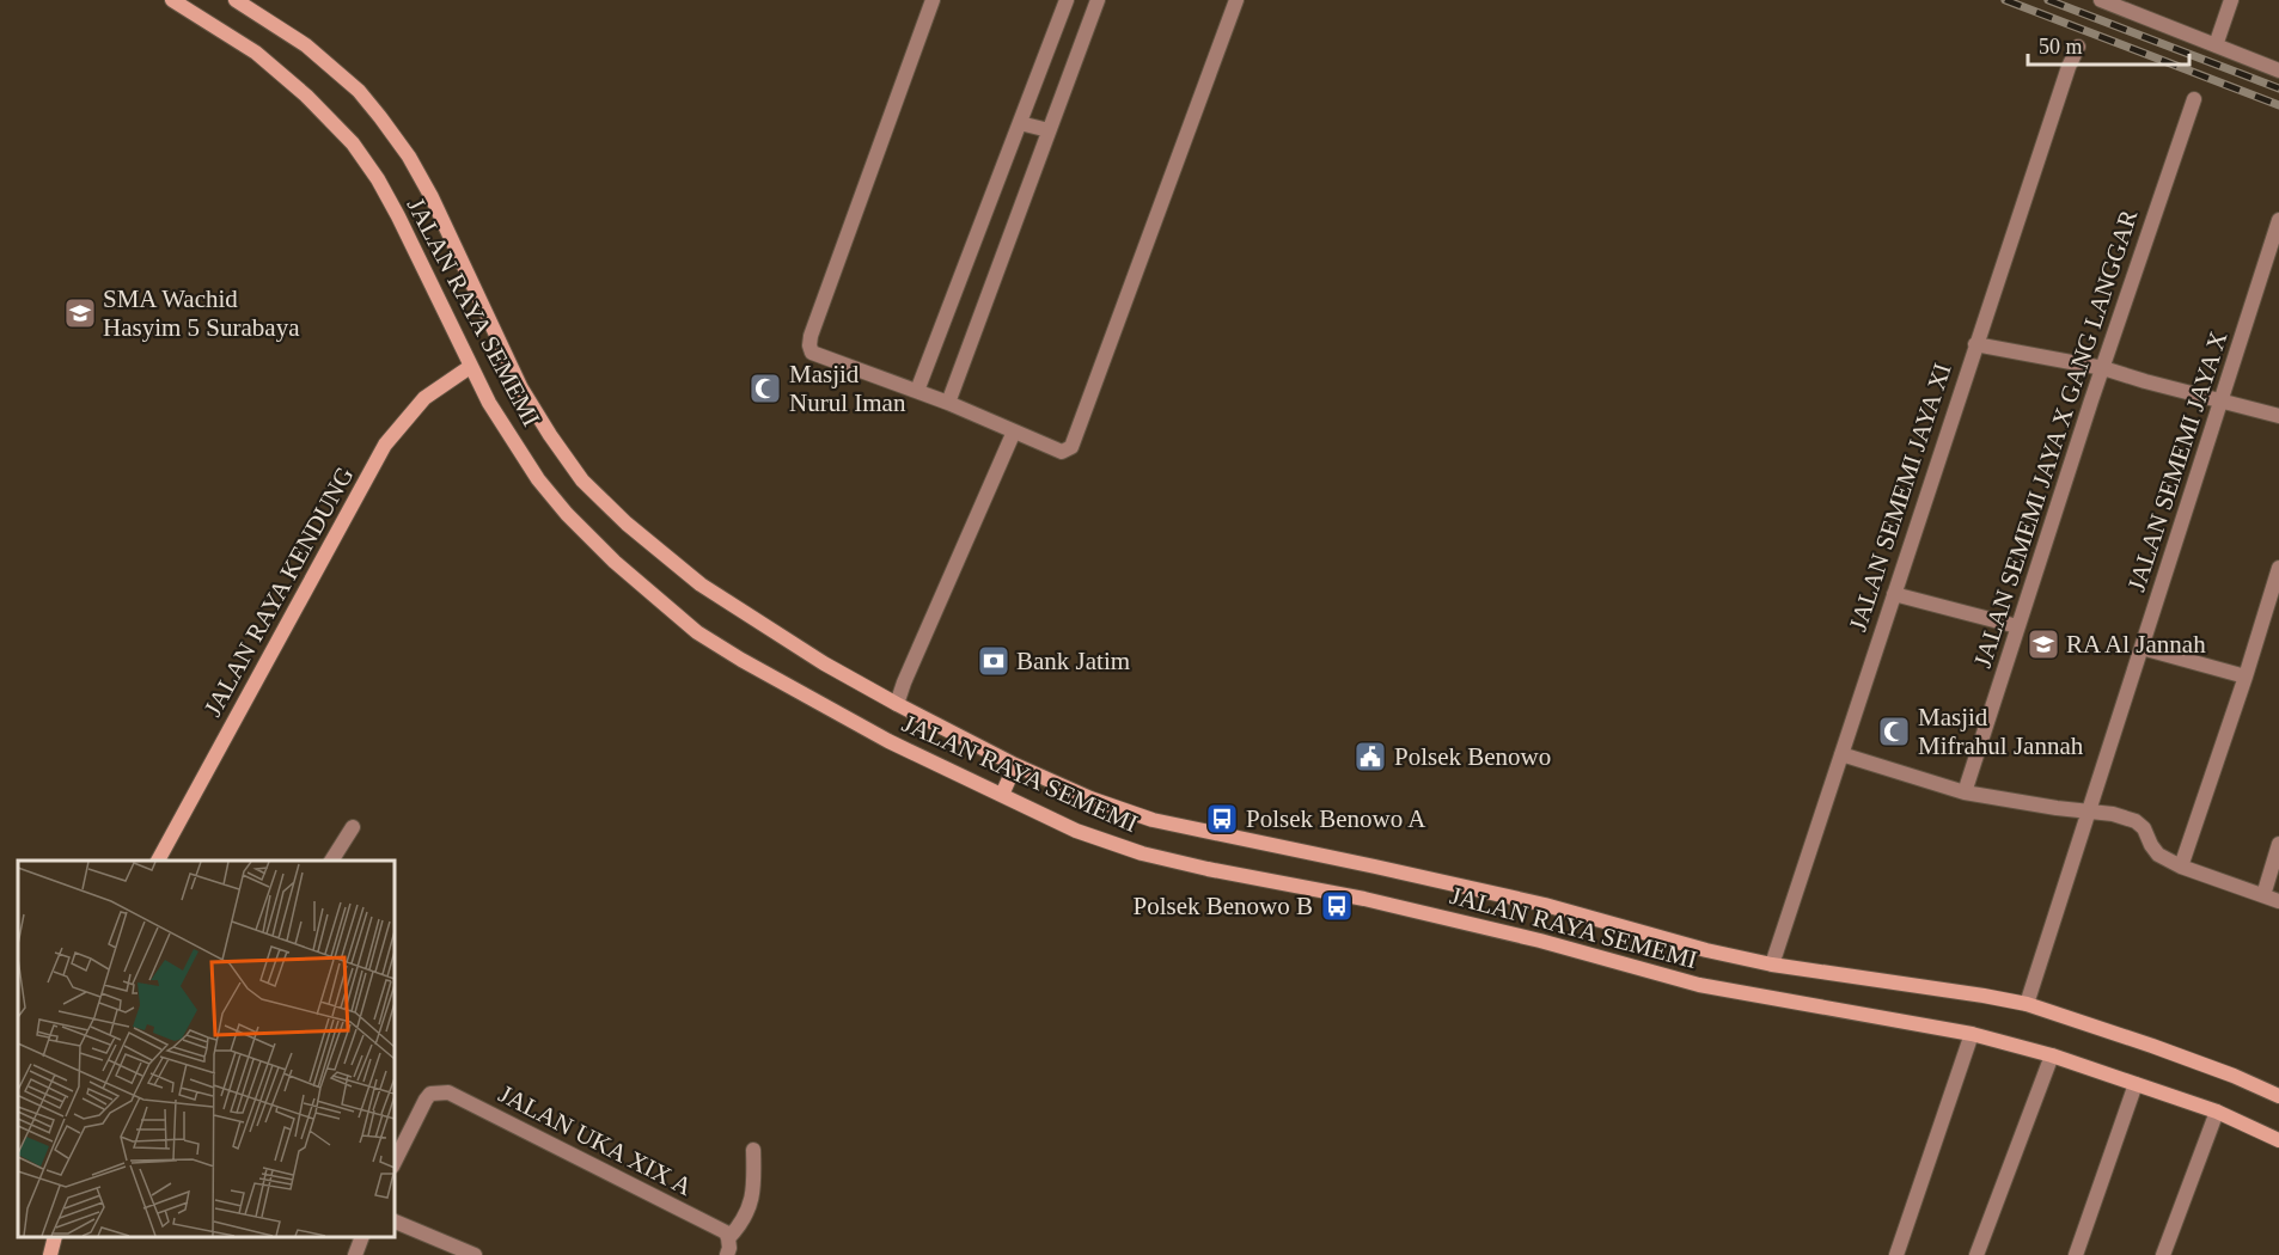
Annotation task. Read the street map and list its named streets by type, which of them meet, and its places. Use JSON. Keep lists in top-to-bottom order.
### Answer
{
  "streets": {
    "main road": ["JALAN RAYA SEMEMI", "JALAN RAYA KENDUNG"],
    "street": [
      "JALAN SEMEMI JAYA X GANG LANGGAR",
      "JALAN SEMEMI JAYA X",
      "JALAN SEMEMI JAYA XI",
      "JALAN UKA XIX A"
    ]
  },
  "crossings": [
    ["JALAN RAYA SEMEMI", "JALAN SEMEMI JAYA X"],
    ["JALAN RAYA SEMEMI", "JALAN SEMEMI JAYA XI"],
    ["JALAN RAYA SEMEMI", "JALAN RAYA KENDUNG"]
  ],
  "places": {
    "school or university": ["SMA Wachid Hasyim 5 Surabaya", "RA Al Jannah"],
    "mosque": ["Masjid Nurul Iman", "Masjid Mifrahul Jannah"],
    "bank": ["Bank Jatim"],
    "public building": ["Polsek Benowo"],
    "bus stop": ["Polsek Benowo A", "Polsek Benowo B"]
  },
  "scale_bar": "50 m"
}
